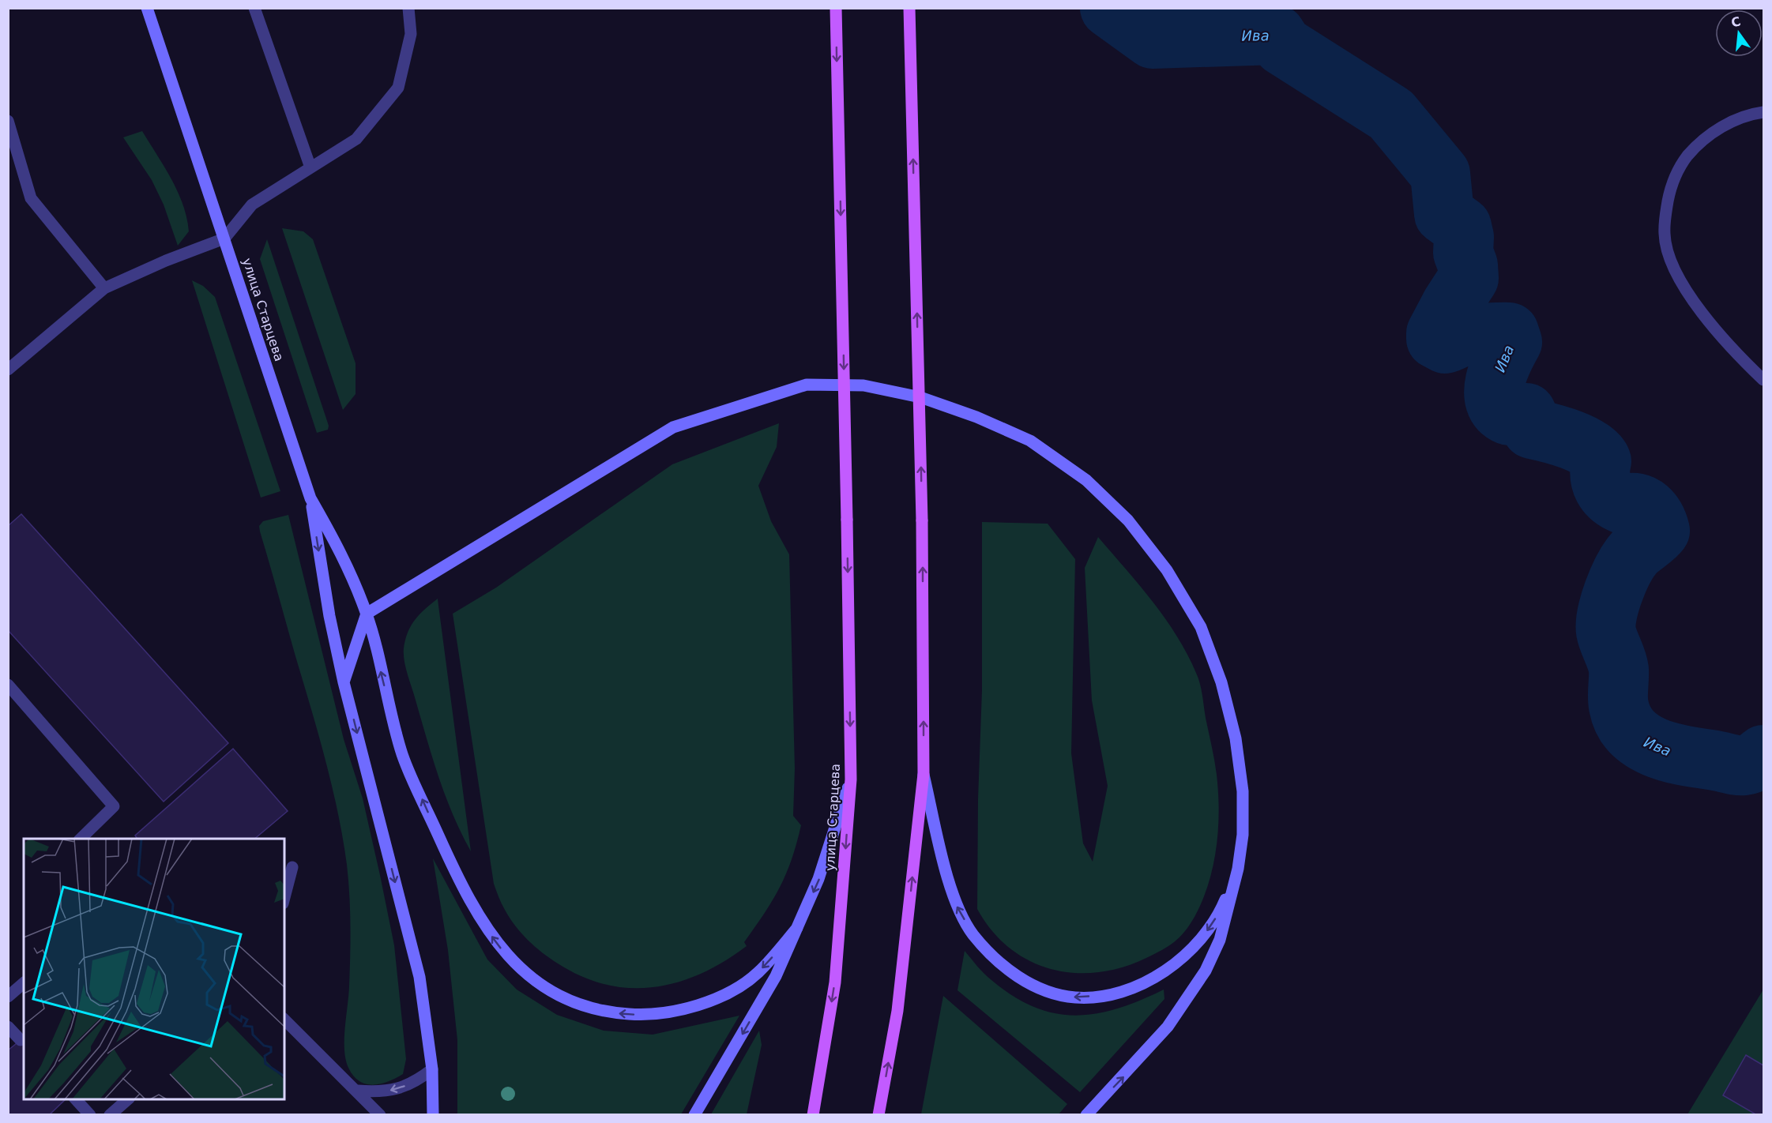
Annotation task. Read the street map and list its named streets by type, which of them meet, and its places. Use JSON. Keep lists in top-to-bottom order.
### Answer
{
  "streets": {
    "main road": ["улица Старцева"]
  },
  "water": ["Ива"],
  "north": "top"
}
